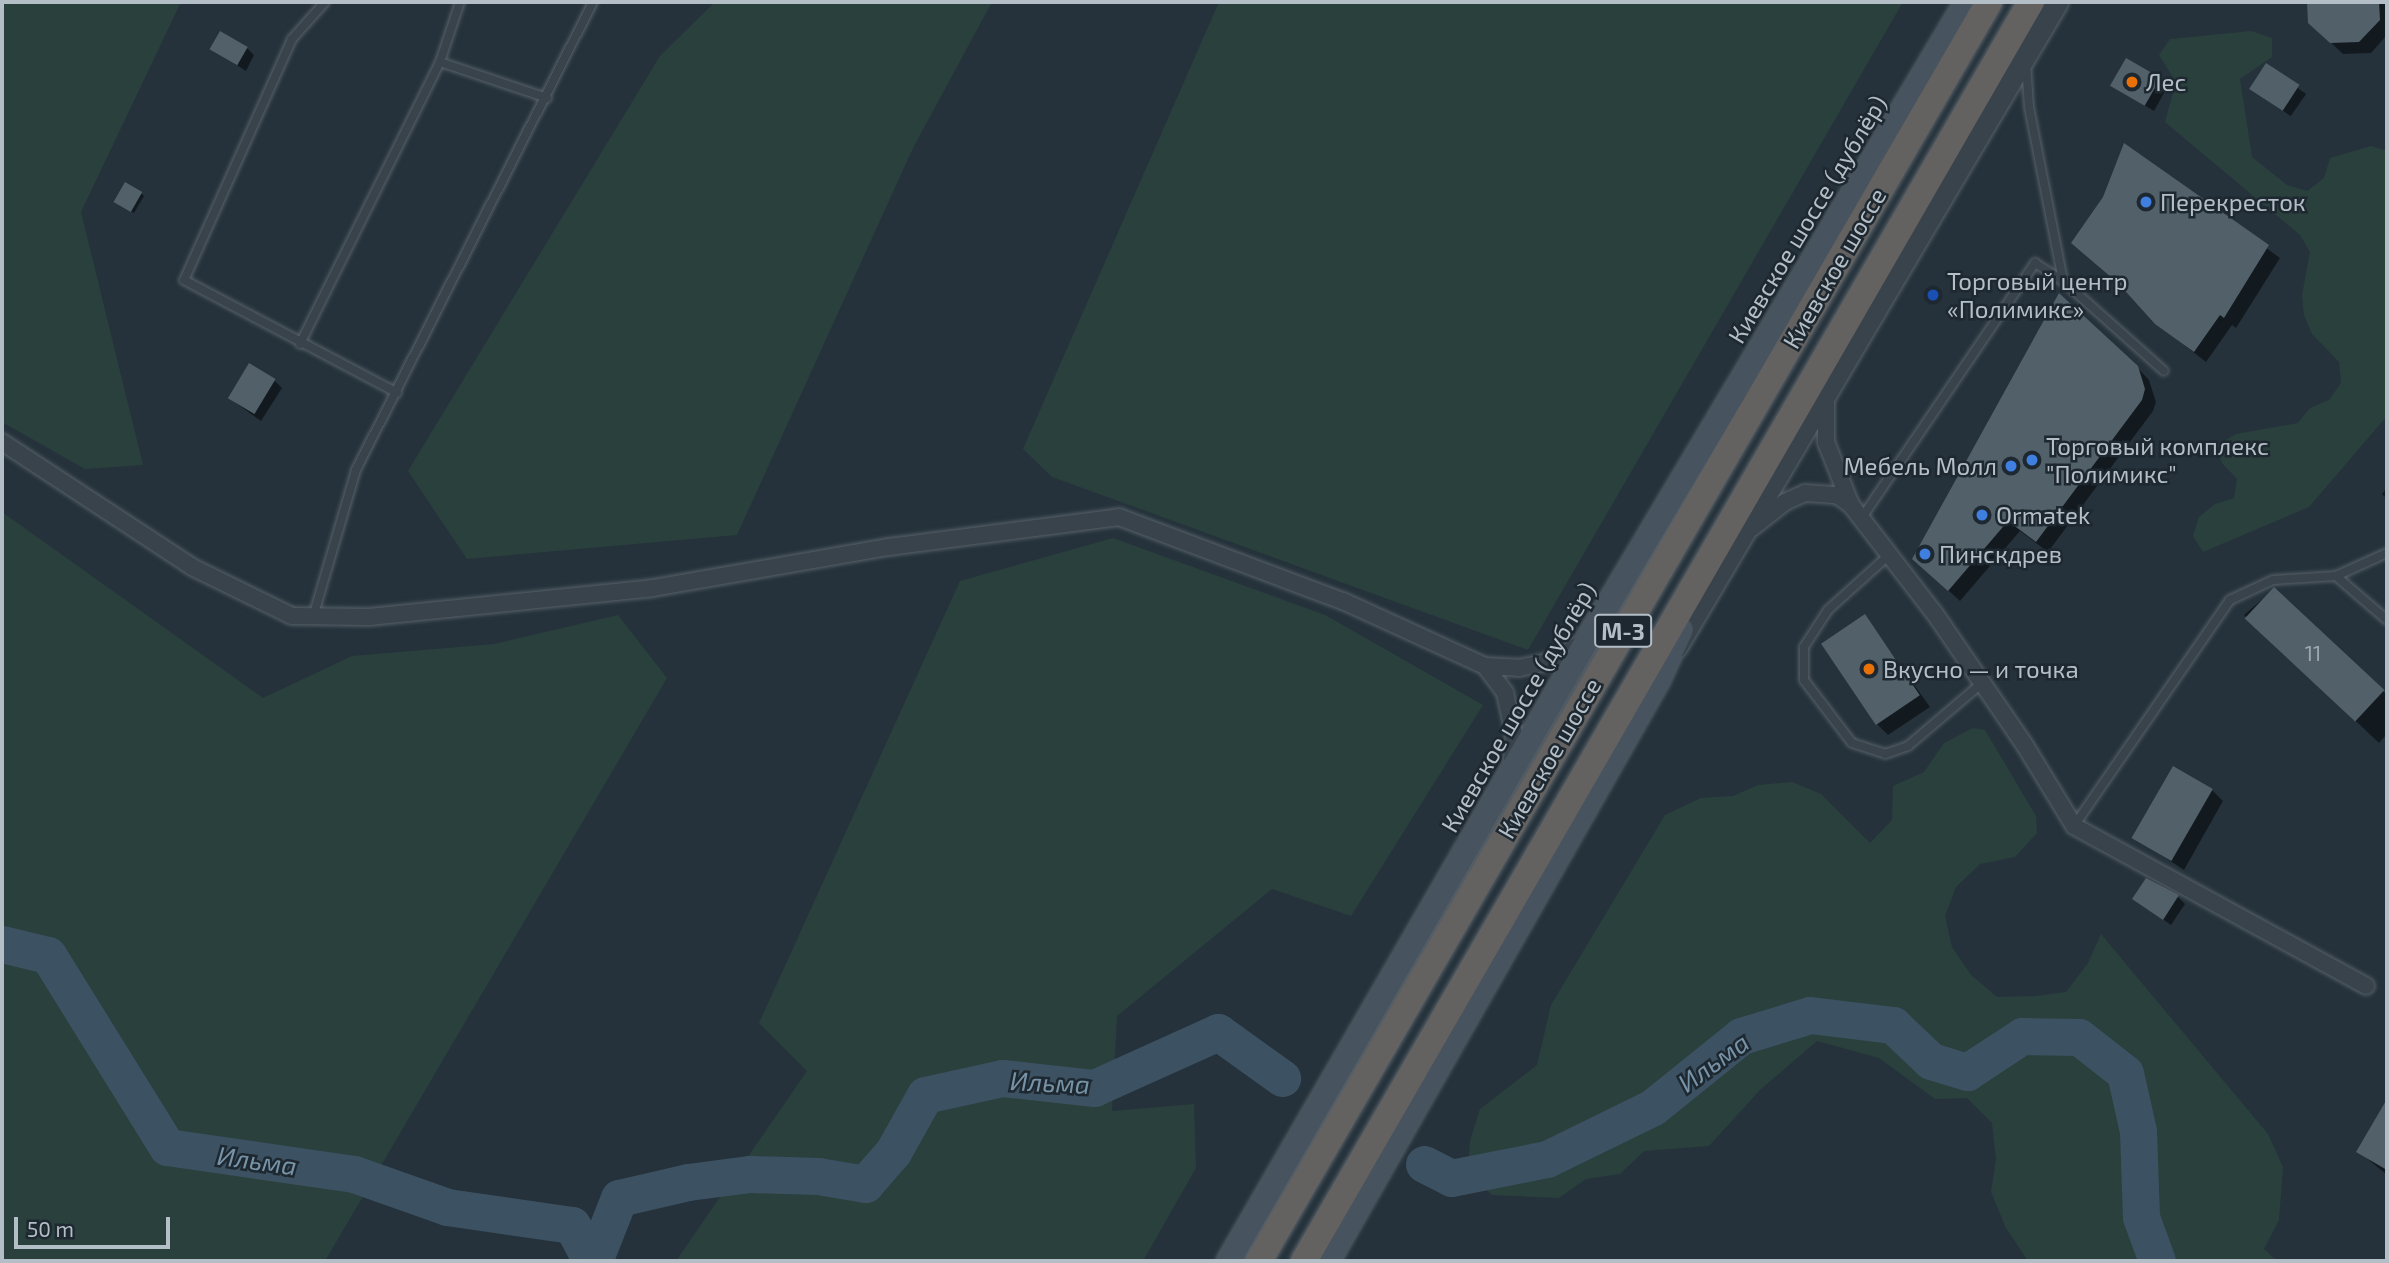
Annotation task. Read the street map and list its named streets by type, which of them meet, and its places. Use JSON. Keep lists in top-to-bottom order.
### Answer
{
  "streets": {
    "highway": ["Киевское шоссе", "М-3"],
    "main road": ["Киевское шоссе (дублёр)"]
  },
  "water": ["Ильма"],
  "places": [
    "Лес",
    "Перекресток",
    "Торговый центр «Полимикс»",
    "Торговый комплекс \"Полимикс\"",
    "Мебель Молл",
    "Ormatek",
    "Пинскдрев",
    "Вкусно — и точка"
  ],
  "house_numbers": ["11"],
  "scale_bar": "50 m"
}
